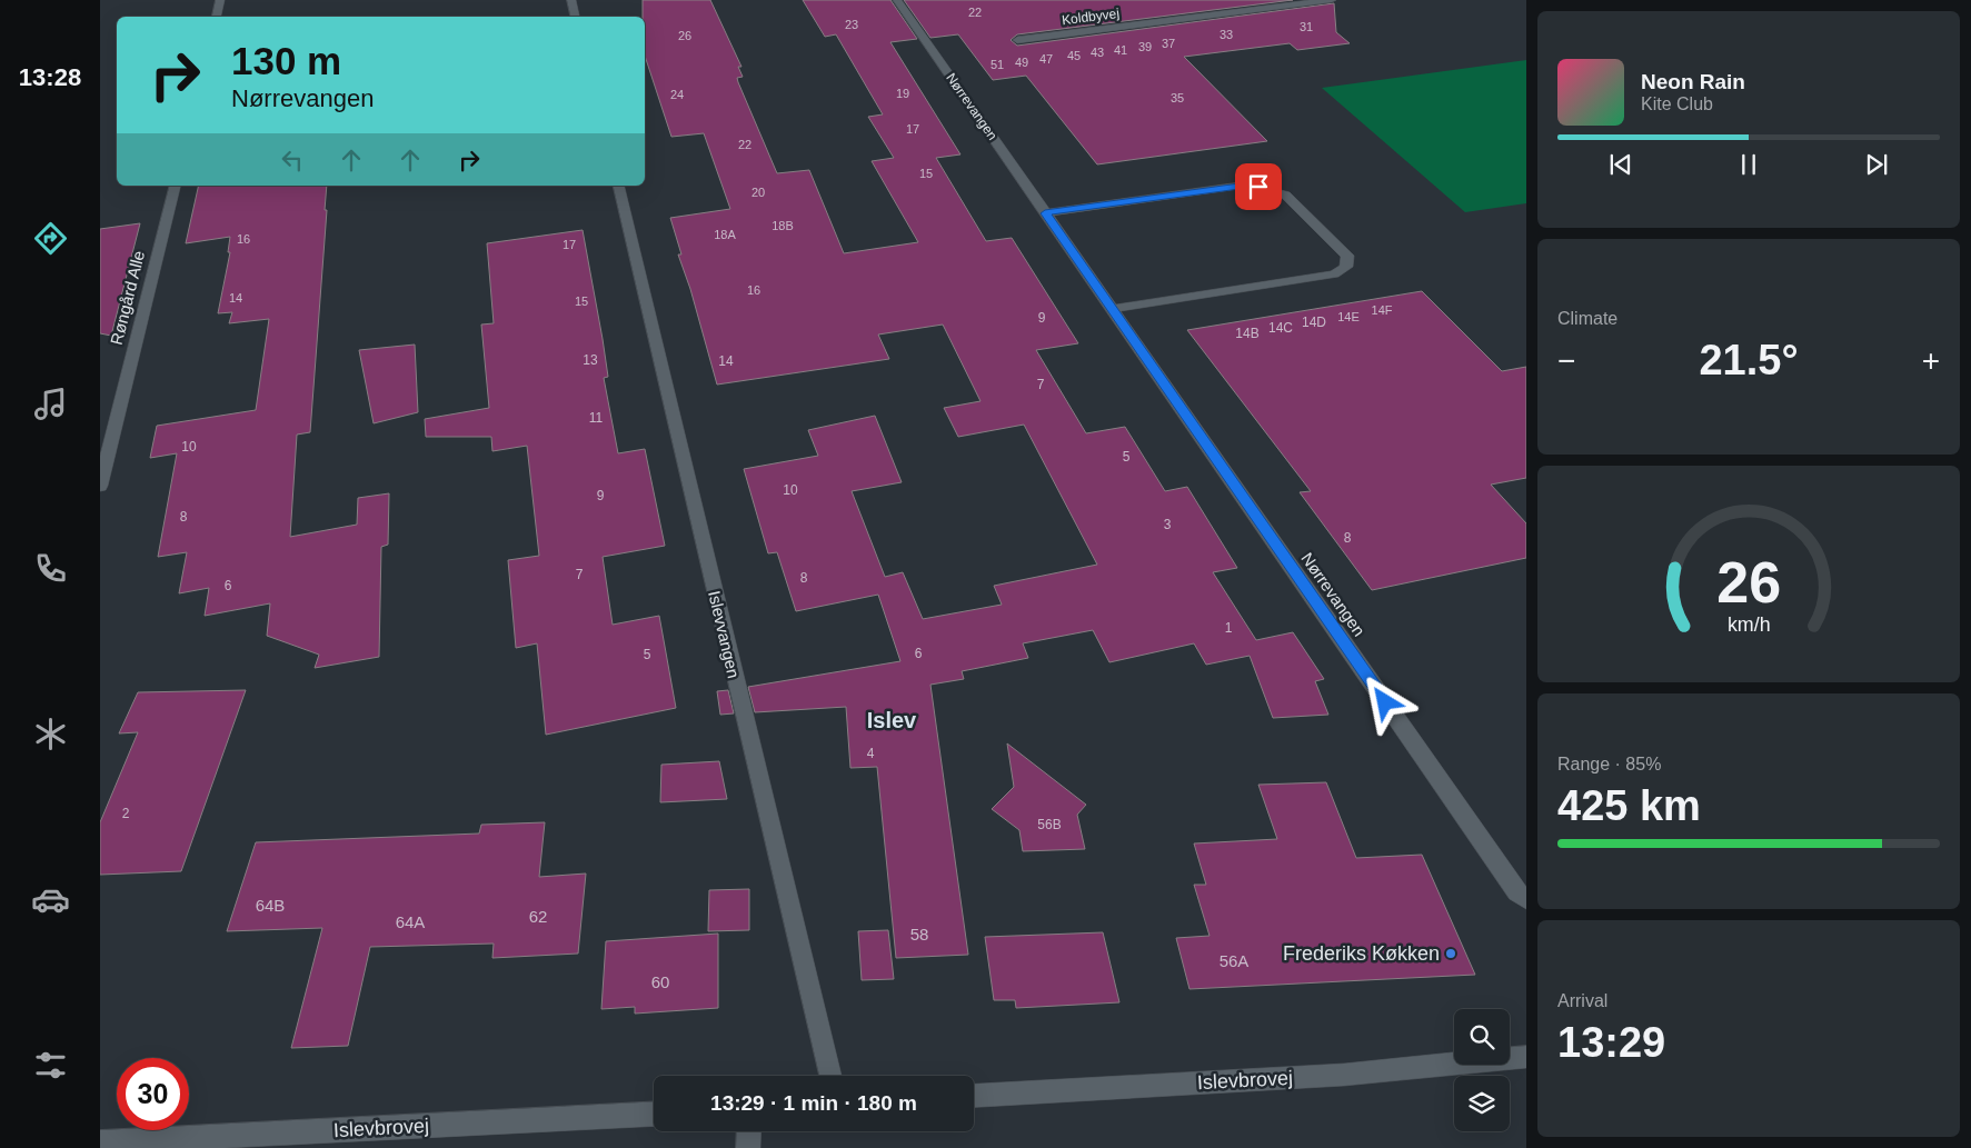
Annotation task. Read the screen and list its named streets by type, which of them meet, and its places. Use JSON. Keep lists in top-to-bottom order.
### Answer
{
  "streets": {
    "street": [
      "Koldbyvej",
      "Nørrevangen",
      "Røngård Alle",
      "Islevvangen",
      "Islevbrovej"
    ]
  },
  "districts": ["Islev"],
  "places": ["Frederiks Køkken"],
  "house_numbers": [
    "22",
    "23",
    "31",
    "33",
    "26",
    "37",
    "39",
    "41",
    "43",
    "45",
    "47",
    "49",
    "51",
    "19",
    "24",
    "35",
    "17",
    "22",
    "15",
    "20",
    "18B",
    "18A",
    "16",
    "17",
    "16",
    "14",
    "15",
    "14F",
    "14E",
    "9",
    "14D",
    "14C",
    "14B",
    "13",
    "14",
    "7",
    "11",
    "10",
    "5",
    "10",
    "9",
    "8",
    "3",
    "8",
    "7",
    "8",
    "6",
    "1",
    "6",
    "5",
    "4",
    "2",
    "56B",
    "64B",
    "62",
    "64A",
    "58",
    "56A",
    "60"
  ],
  "page": {
    "tabs": "13:28",
    "turn": ["130 m", "Nørrevangen"],
    "song": ["Neon Rain", "Kite Club"],
    "tile": [
      "Climate",
      ["Range · 85%", "425 km"],
      ["Arrival", "13:29"]
    ],
    "heat": ["−", "21.5°", "+"],
    "limit": "30",
    "trip": "13:29 · 1 min · 180 m",
    "gauge": ["26", "km/h"]
  }
}
